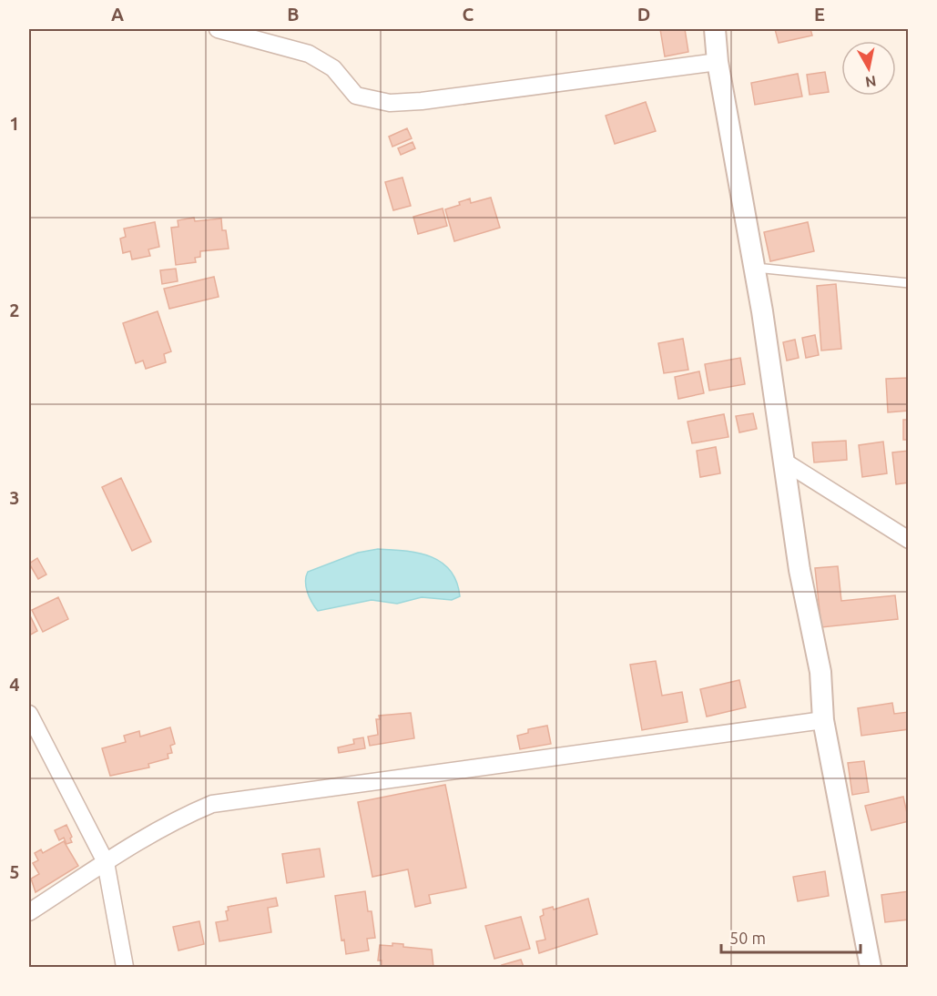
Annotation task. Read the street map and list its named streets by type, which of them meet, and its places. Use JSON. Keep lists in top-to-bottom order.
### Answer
{
  "scale_bar": "50 m",
  "north": "bottom",
  "grid": {
    "columns": [
      "A",
      "B",
      "C",
      "D",
      "E"
    ],
    "rows": [
      "1",
      "2",
      "3",
      "4",
      "5"
    ]
  }
}
